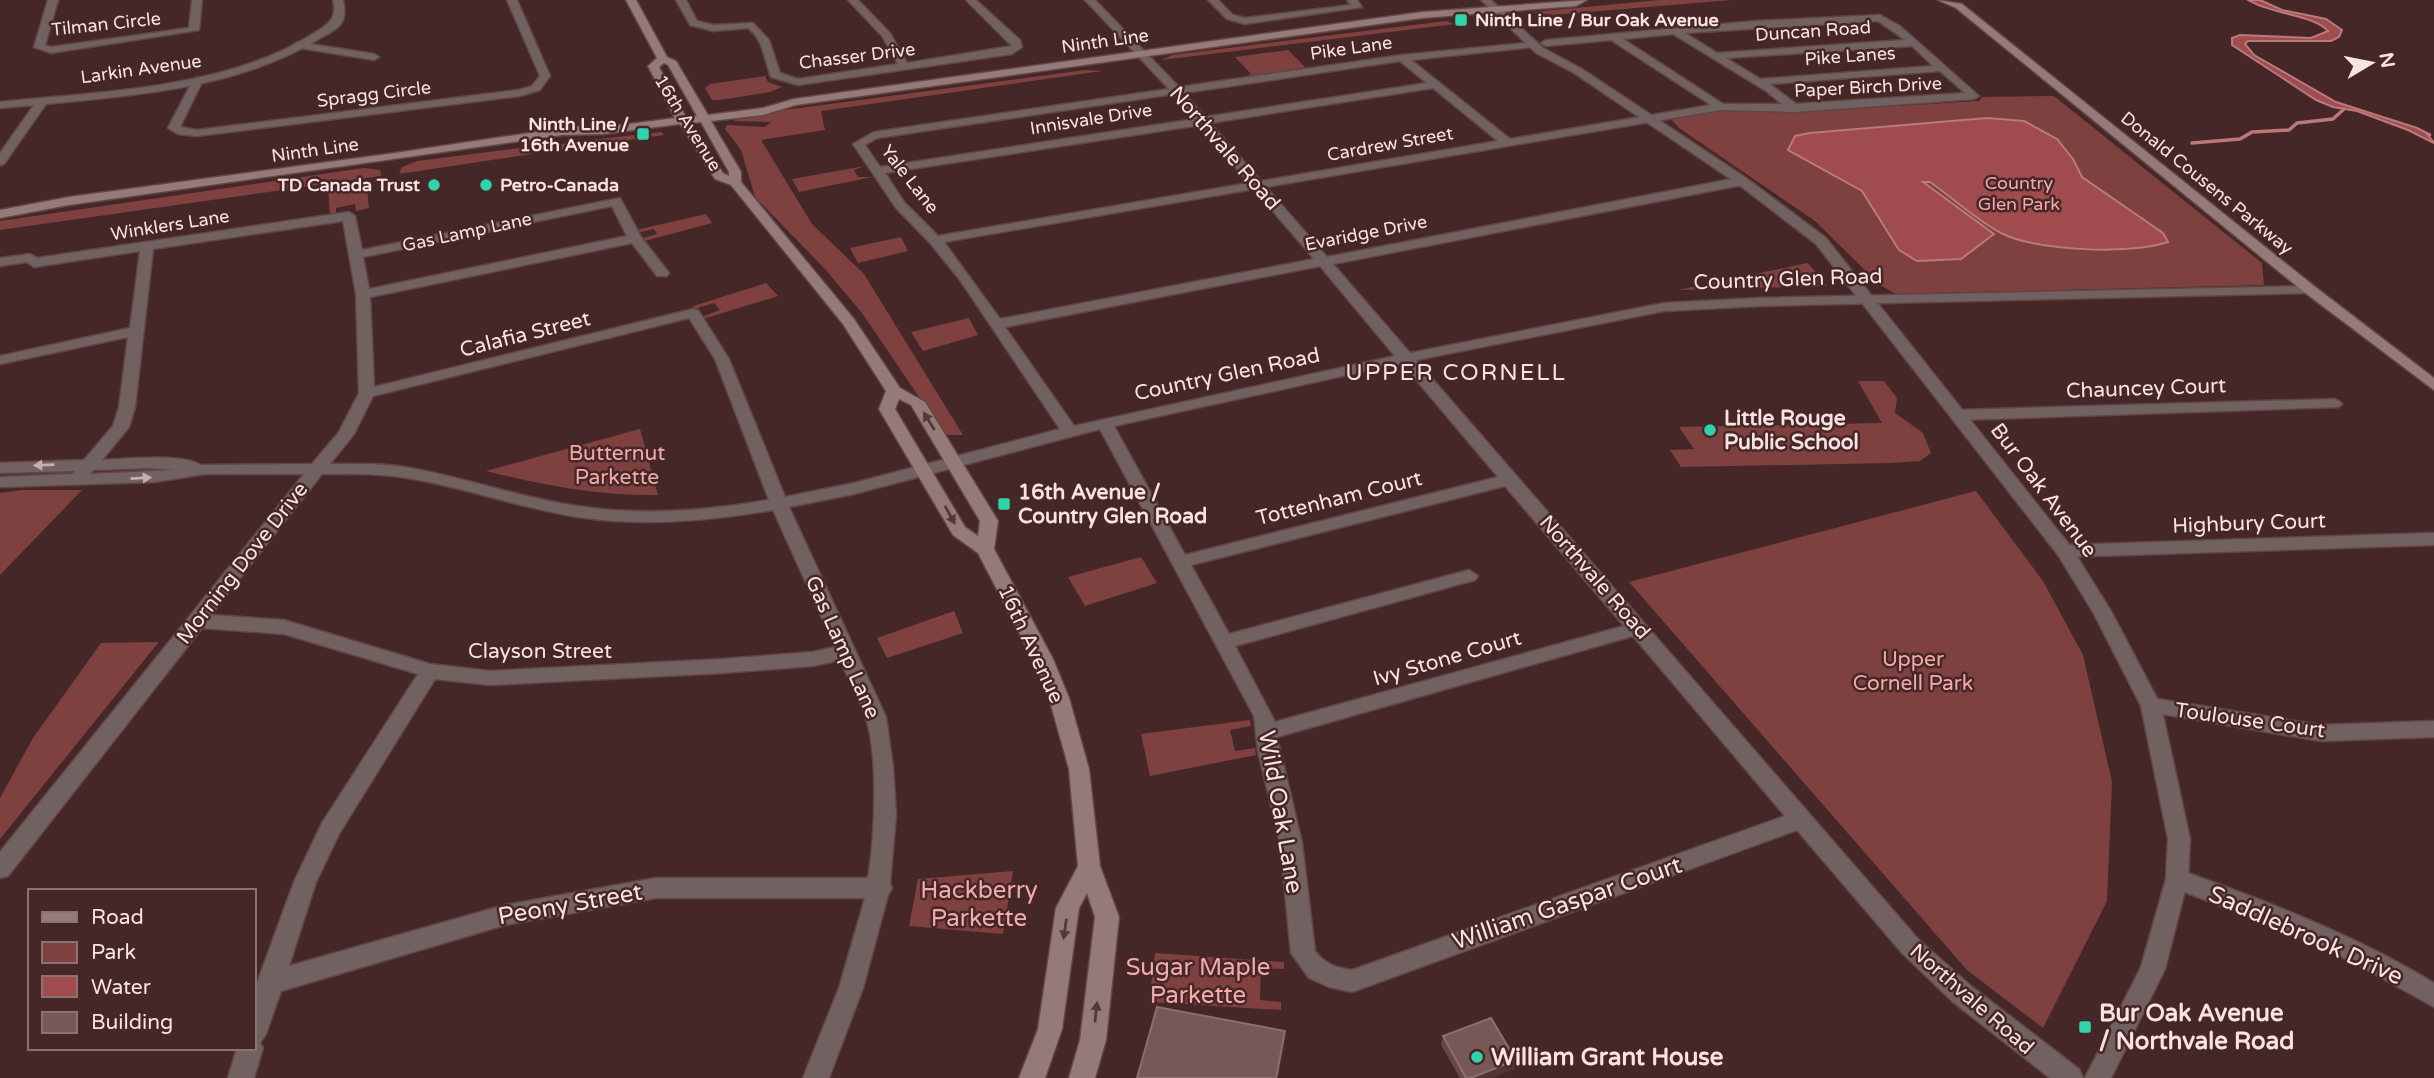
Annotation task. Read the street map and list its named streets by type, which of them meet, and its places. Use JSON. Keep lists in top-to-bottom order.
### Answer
{
  "streets": {
    "main road": ["Ninth Line", "16th Avenue", "Donald Cousens Parkway"],
    "street": [
      "Tilman Circle",
      "Duncan Road",
      "Pike Lane",
      "Chasser Drive",
      "Pike Lanes",
      "Larkin Avenue",
      "Paper Birch Drive",
      "Spragg Circle",
      "Innisvale Drive",
      "Cardrew Street",
      "Northvale Road",
      "Yale Lane",
      "Winklers Lane",
      "Gas Lamp Lane",
      "Evaridge Drive",
      "Country Glen Road",
      "Calafia Street",
      "Chauncey Court",
      "Bur Oak Avenue",
      "Tottenham Court",
      "Highbury Court",
      "Morning Dove Drive",
      "Clayson Street",
      "Ivy Stone Court",
      "Toulouse Court",
      "Wild Oak Lane",
      "William Gaspar Court",
      "Peony Street",
      "Saddlebrook Drive"
    ]
  },
  "crossings": [
    ["Ninth Line", "16th Avenue"],
    ["Ninth Line", "Northvale Road"],
    ["Ninth Line", "Bur Oak Avenue"],
    ["Pike Lane", "Northvale Road"],
    ["Pike Lane", "Yale Lane"],
    ["Pike Lane", "Bur Oak Avenue"],
    ["Pike Lanes", "Paper Birch Drive"],
    ["Larkin Avenue", "Spragg Circle"],
    ["Paper Birch Drive", "Cardrew Street"],
    ["Innisvale Drive", "Northvale Road"],
    ["Innisvale Drive", "Yale Lane"],
    ["16th Avenue", "Country Glen Road"],
    ["Cardrew Street", "Northvale Road"],
    ["Cardrew Street", "Yale Lane"],
    ["Cardrew Street", "Bur Oak Avenue"],
    ["Northvale Road", "Yale Lane"],
    ["Northvale Road", "Evaridge Drive"],
    ["Northvale Road", "Country Glen Road"],
    ["Northvale Road", "Tottenham Court"],
    ["Northvale Road", "Ivy Stone Court"],
    ["Northvale Road", "William Gaspar Court"],
    ["Yale Lane", "Evaridge Drive"],
    ["Yale Lane", "Country Glen Road"],
    ["Donald Cousens Parkway", "Country Glen Road"],
    ["Winklers Lane", "Gas Lamp Lane"],
    ["Gas Lamp Lane", "Country Glen Road"],
    ["Gas Lamp Lane", "Calafia Street"],
    ["Gas Lamp Lane", "Clayson Street"],
    ["Gas Lamp Lane", "Peony Street"],
    ["Evaridge Drive", "Bur Oak Avenue"],
    ["Country Glen Road", "Bur Oak Avenue"],
    ["Country Glen Road", "Morning Dove Drive"],
    ["Country Glen Road", "Wild Oak Lane"],
    ["Calafia Street", "Morning Dove Drive"],
    ["Chauncey Court", "Bur Oak Avenue"],
    ["Bur Oak Avenue", "Highbury Court"],
    ["Bur Oak Avenue", "Toulouse Court"],
    ["Bur Oak Avenue", "Saddlebrook Drive"],
    ["Tottenham Court", "Wild Oak Lane"],
    ["Morning Dove Drive", "Clayson Street"],
    ["Ivy Stone Court", "Wild Oak Lane"],
    ["Wild Oak Lane", "William Gaspar Court"]
  ],
  "districts": ["UPPER CORNELL"],
  "parks": [
    "Country Glen Park",
    "Butternut Parkette",
    "Upper Cornell Park",
    "Hackberry Parkette",
    "Sugar Maple Parkette"
  ],
  "places": {
    "transit": [
      "Ninth Line / Bur Oak Avenue",
      "Ninth Line / 16th Avenue",
      "16th Avenue / Country Glen Road",
      "Bur Oak Avenue / Northvale Road"
    ],
    "other": [
      "TD Canada Trust",
      "Petro-Canada",
      "Little Rouge Public School",
      "William Grant House"
    ]
  },
  "legend": [
    "Road",
    "Park",
    "Water",
    "Building"
  ],
  "north": "right"
}
